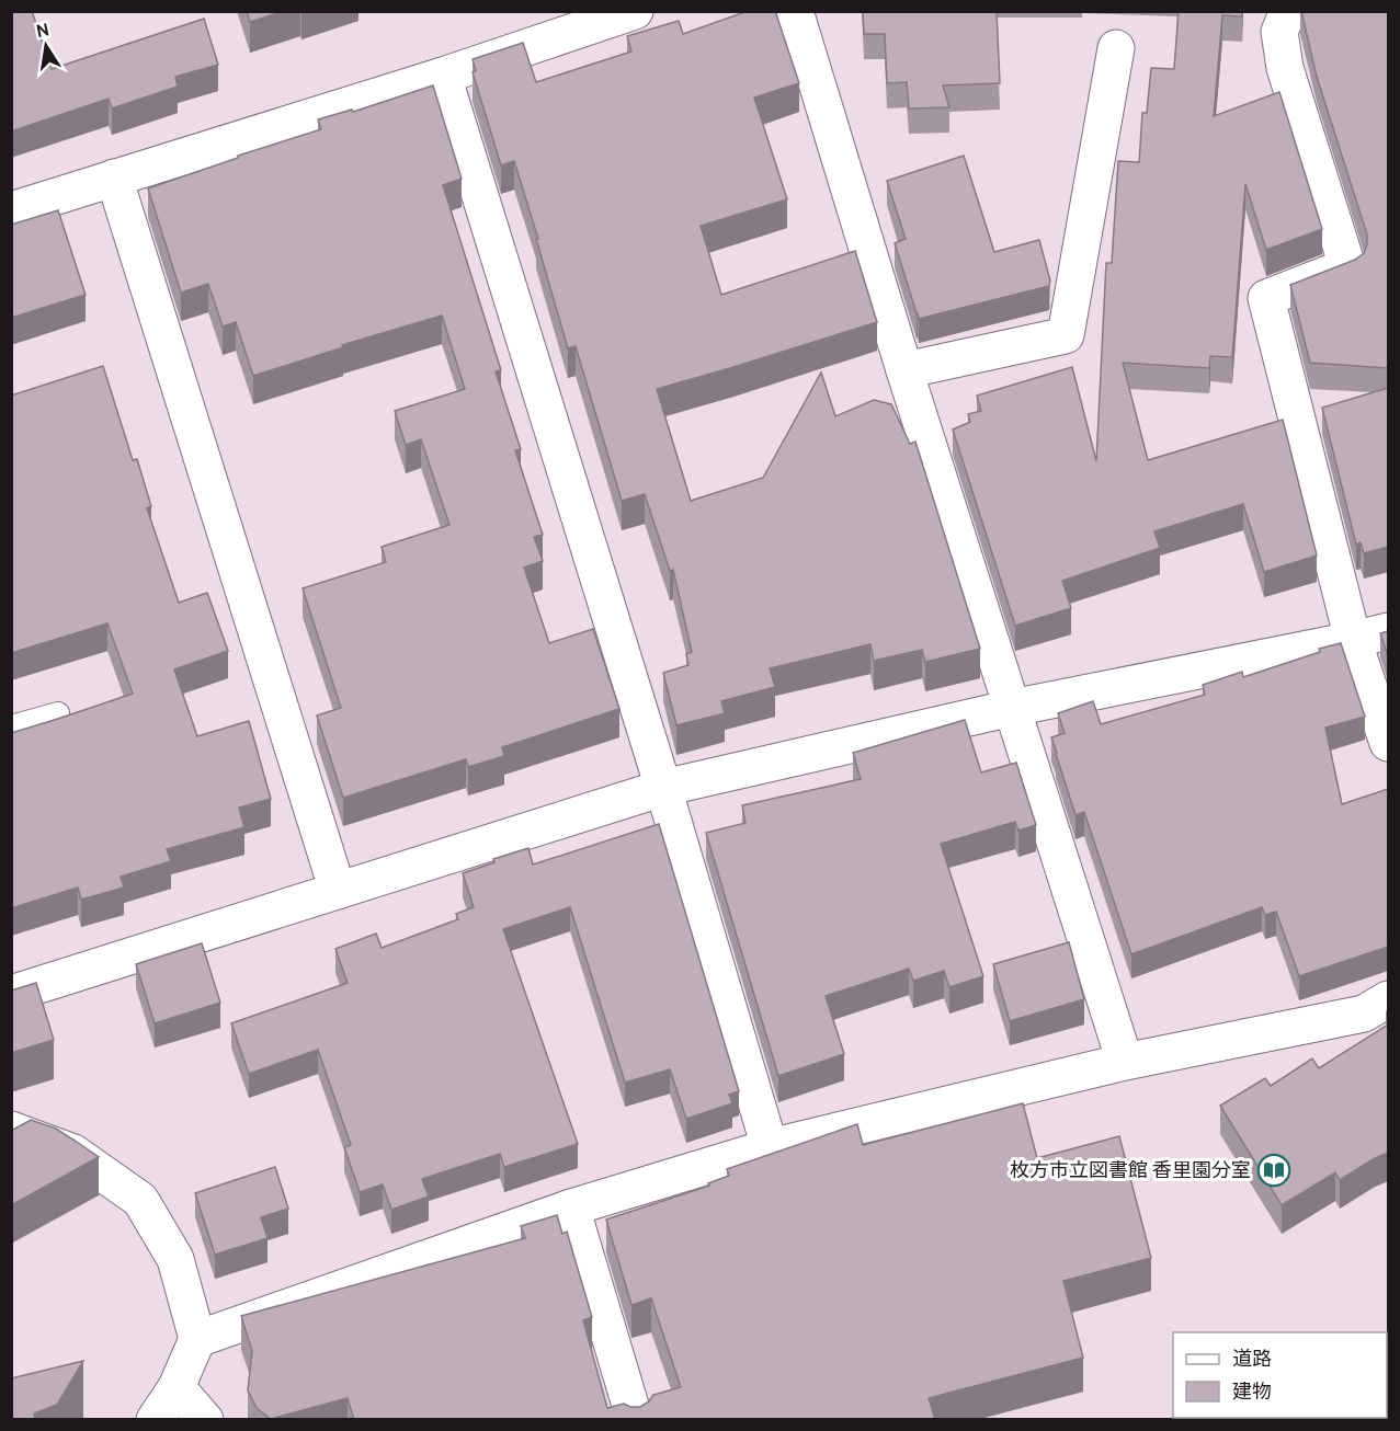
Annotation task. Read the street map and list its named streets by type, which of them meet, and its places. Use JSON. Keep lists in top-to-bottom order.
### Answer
{
  "places": {
    "library": ["枚方市立図書館 香里園分室"]
  },
  "legend": ["道路", "建物"],
  "north": "top"
}
